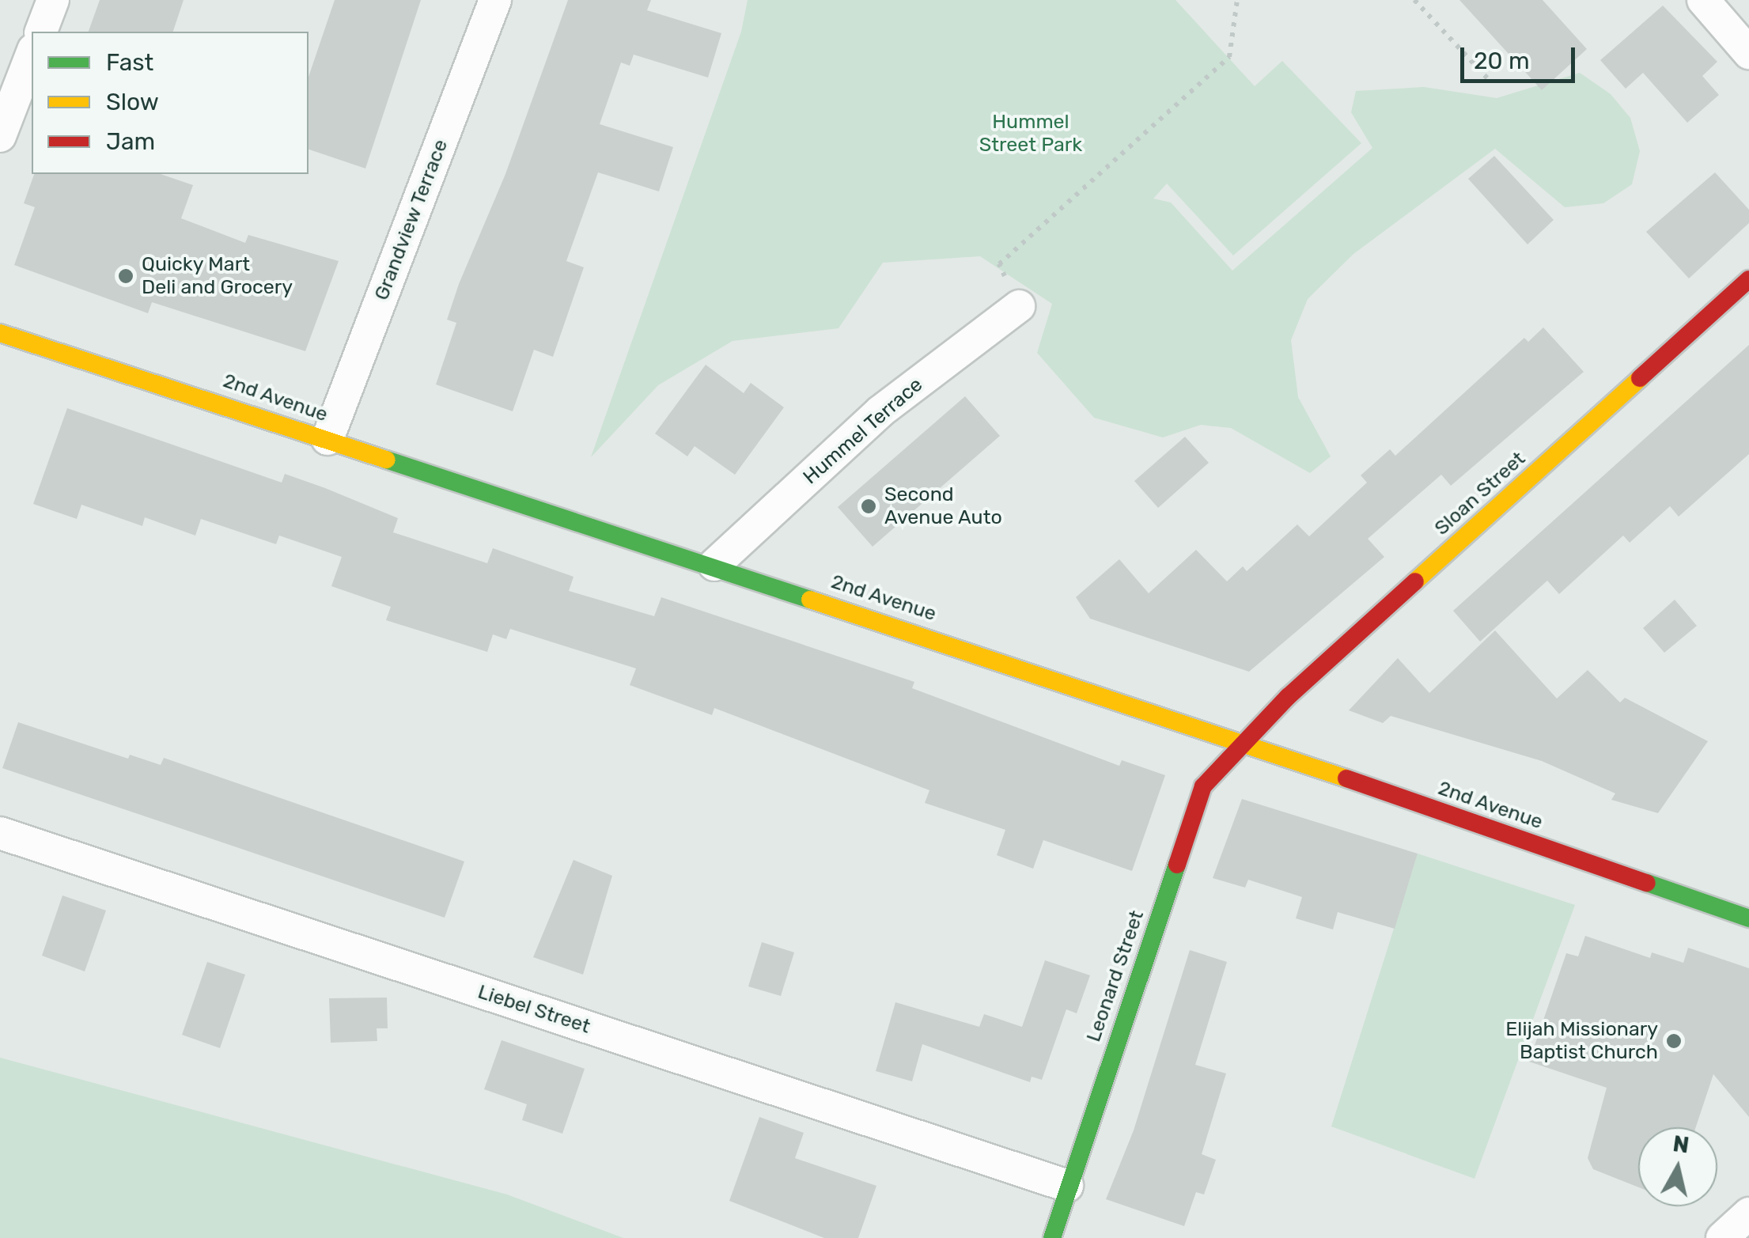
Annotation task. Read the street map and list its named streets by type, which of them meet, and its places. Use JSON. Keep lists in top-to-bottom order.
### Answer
{
  "streets": {
    "street": [
      "Grandview Terrace",
      "2nd Avenue",
      "Hummel Terrace",
      "Sloan Street",
      "Leonard Street",
      "Liebel Street"
    ]
  },
  "crossings": [
    ["Grandview Terrace", "2nd Avenue"],
    ["2nd Avenue", "Hummel Terrace"],
    ["2nd Avenue", "Sloan Street"],
    ["2nd Avenue", "Leonard Street"],
    ["Sloan Street", "Leonard Street"],
    ["Leonard Street", "Liebel Street"]
  ],
  "parks": ["Hummel Street Park"],
  "places": ["Quicky Mart Deli and Grocery", "Second Avenue Auto", "Elijah Missionary Baptist Church"],
  "legend": ["Fast", "Slow", "Jam"],
  "scale_bar": "20 m",
  "north": "top"
}
